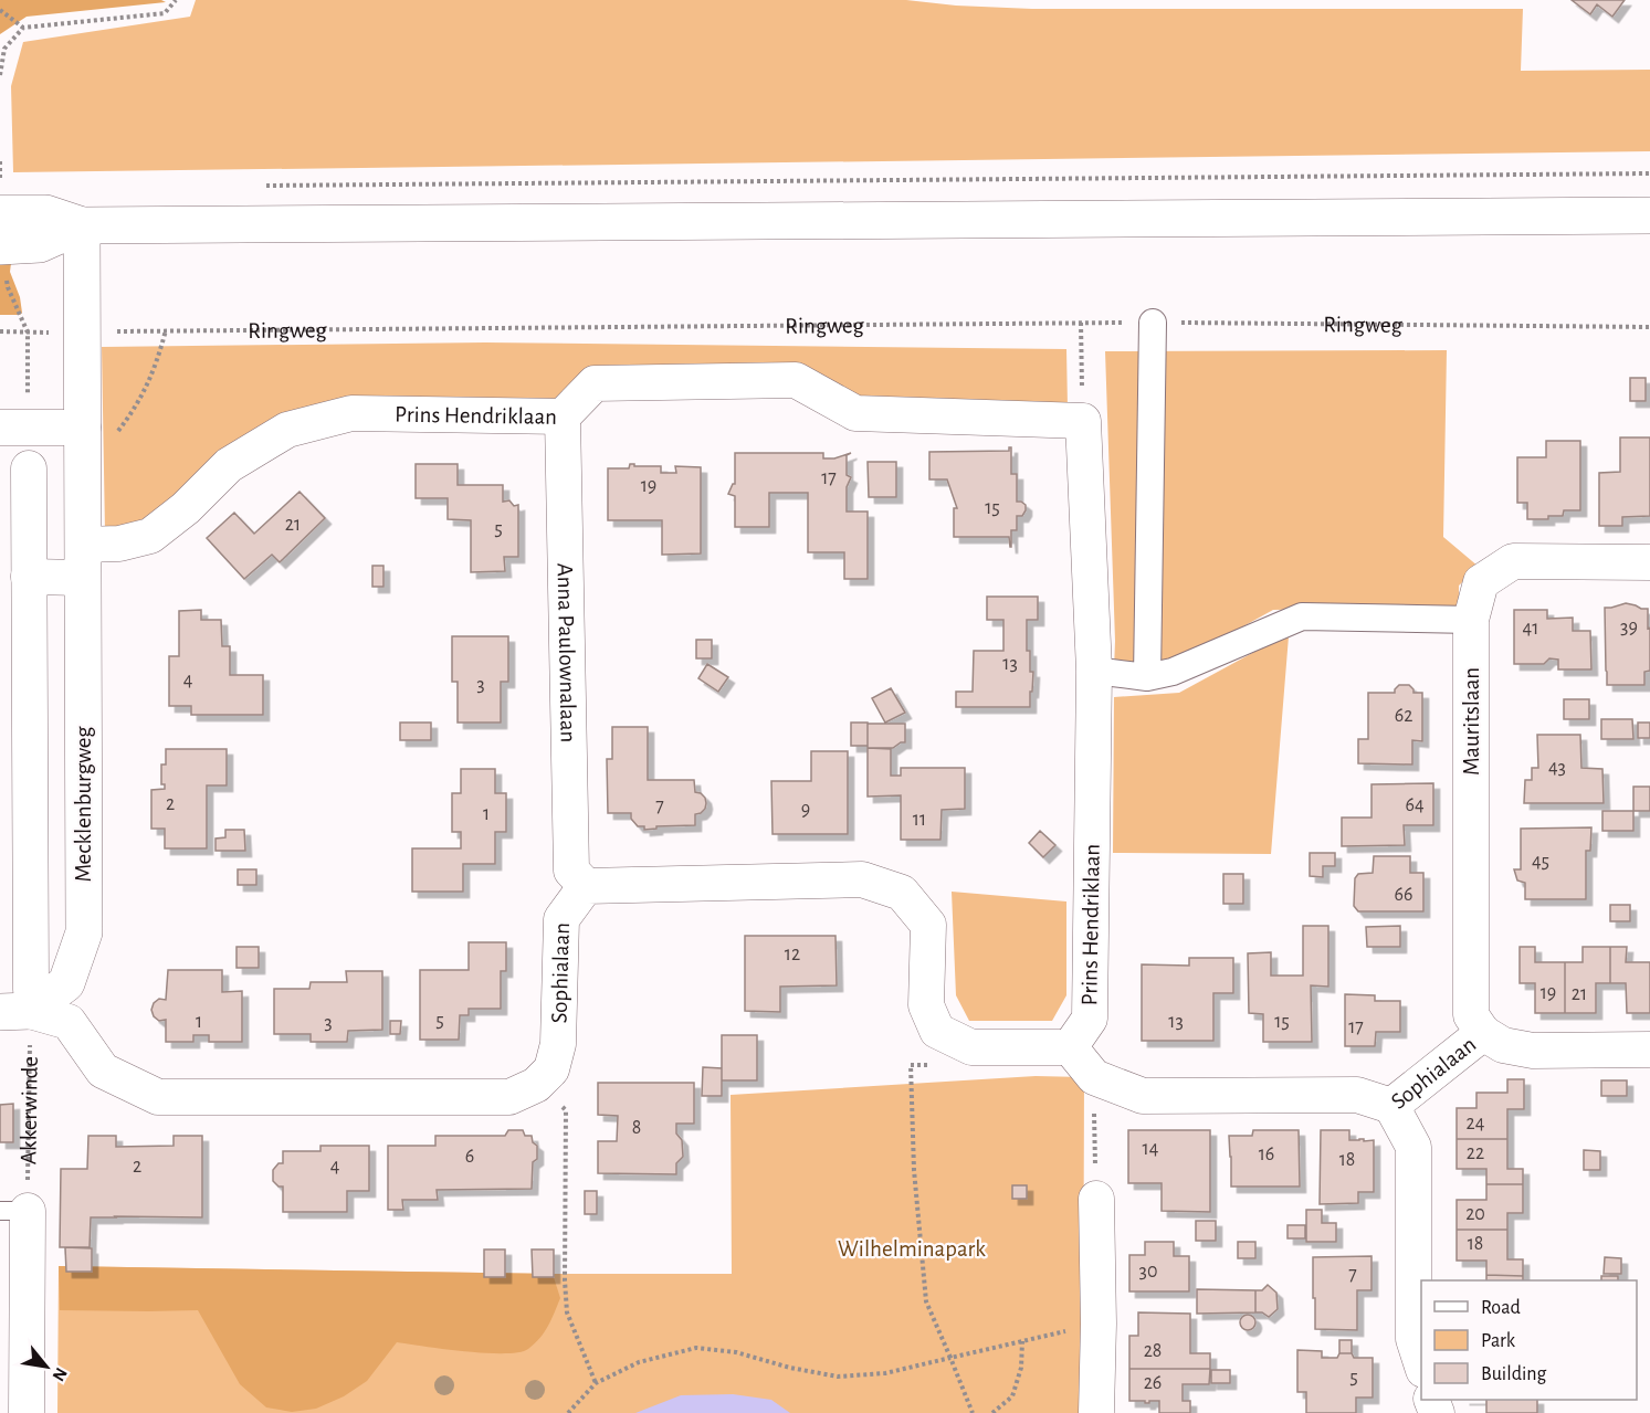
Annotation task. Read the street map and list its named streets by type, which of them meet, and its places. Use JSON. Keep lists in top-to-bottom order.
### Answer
{
  "streets": {
    "main road": ["Mecklenburgweg"],
    "street": [
      "Prins Hendriklaan",
      "Anna Paulownalaan",
      "Mauritslaan",
      "Sophialaan"
    ],
    "path": ["Ringweg", "Akkerwinde"]
  },
  "crossings": [
    ["Ringweg", "Mecklenburgweg"],
    ["Prins Hendriklaan", "Anna Paulownalaan"],
    ["Prins Hendriklaan", "Mecklenburgweg"],
    ["Anna Paulownalaan", "Sophialaan"],
    ["Mauritslaan", "Sophialaan"],
    ["Mecklenburgweg", "Akkerwinde"]
  ],
  "parks": ["Wilhelminapark"],
  "house_numbers": [
    "17",
    "19",
    "15",
    "21",
    "5",
    "39",
    "41",
    "13",
    "4",
    "3",
    "62",
    "43",
    "2",
    "64",
    "7",
    "9",
    "1",
    "11",
    "45",
    "66",
    "12",
    "19",
    "21",
    "5",
    "1",
    "13",
    "15",
    "3",
    "17",
    "24",
    "8",
    "14",
    "22",
    "16",
    "6",
    "18",
    "2",
    "4",
    "20",
    "18",
    "30",
    "7",
    "28",
    "5",
    "26"
  ],
  "legend": ["Road", "Park", "Building"],
  "north": "bottom right"
}
